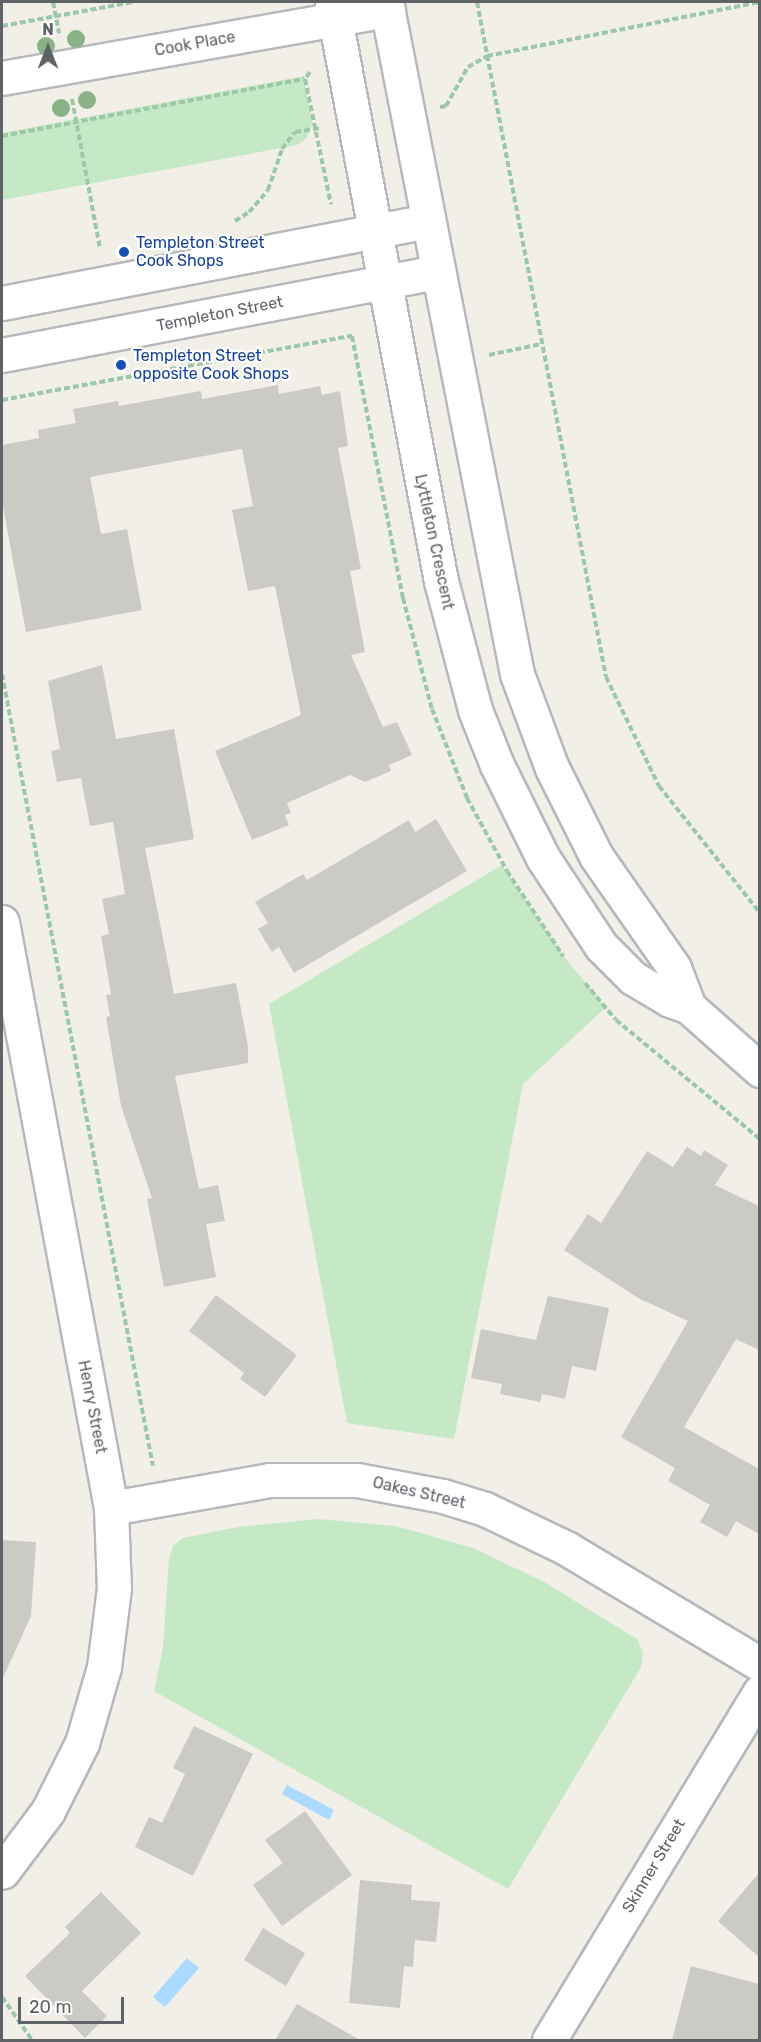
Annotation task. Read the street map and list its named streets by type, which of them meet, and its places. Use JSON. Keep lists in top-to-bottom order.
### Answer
{
  "streets": {
    "street": [
      "Cook Place",
      "Templeton Street",
      "Lyttleton Crescent",
      "Henry Street",
      "Oakes Street",
      "Skinner Street"
    ]
  },
  "crossings": [
    ["Cook Place", "Lyttleton Crescent"],
    ["Templeton Street", "Lyttleton Crescent"],
    ["Henry Street", "Oakes Street"]
  ],
  "places": ["Templeton Street Cook Shops", "Templeton Street opposite Cook Shops"],
  "scale_bar": "20 m",
  "north": "top"
}
